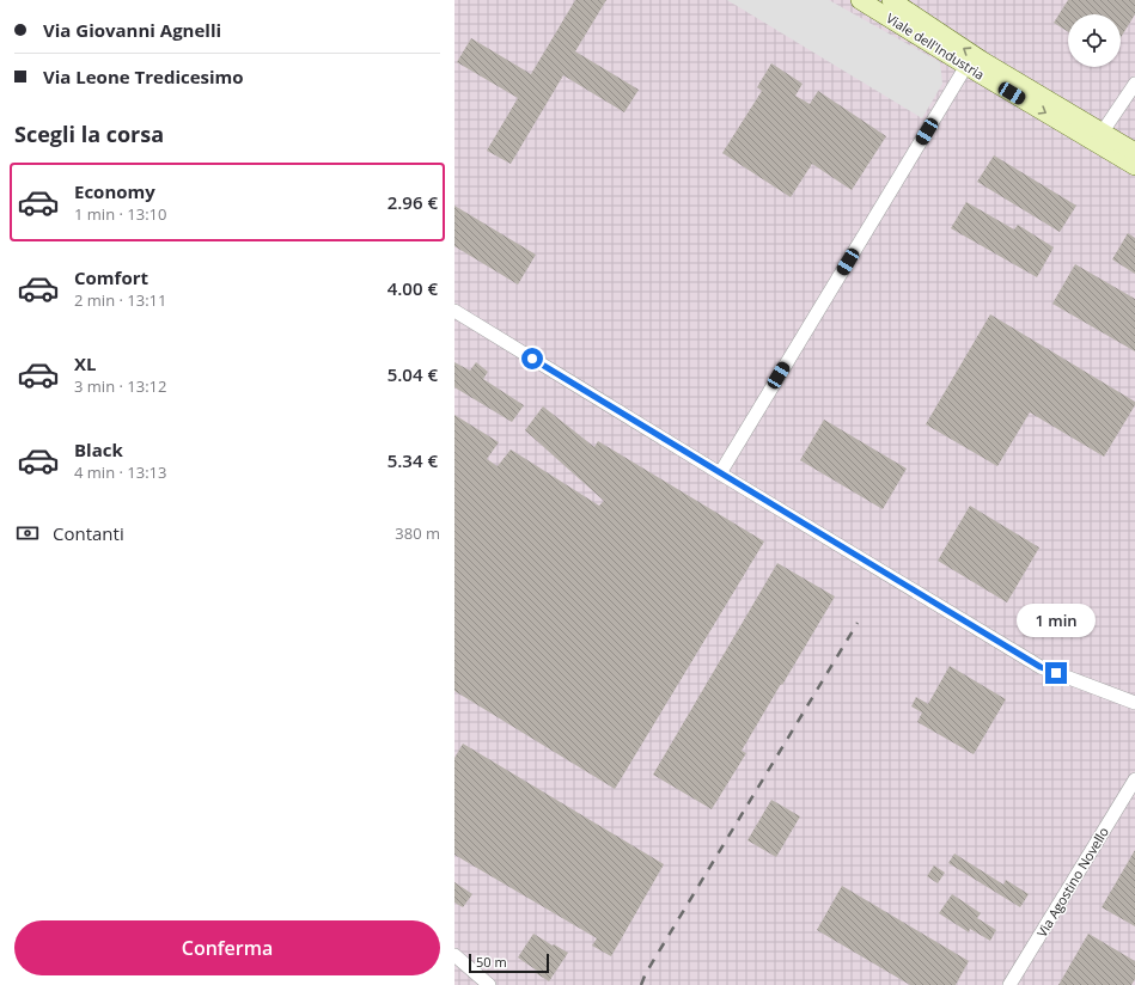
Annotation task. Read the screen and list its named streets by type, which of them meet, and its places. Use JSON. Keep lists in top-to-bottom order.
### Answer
{
  "streets": {
    "main road": ["Viale dell'Industria"],
    "street": ["Via Agostino Novello"]
  },
  "scale_bar": "50 m",
  "page": {
    "banner": ["Via Giovanni Agnelli", "Via Leone Tredicesimo"],
    "heading": "Scegli la corsa",
    "list": [
      {
        "name": "Economy",
        "note": "1 min · 13:10",
        "value": "2.96 €"
      },
      {
        "name": "Comfort",
        "note": "2 min · 13:11",
        "value": "4.00 €"
      },
      {
        "name": "XL",
        "note": "3 min · 13:12",
        "value": "5.04 €"
      },
      {
        "name": "Black",
        "note": "4 min · 13:13",
        "value": "5.34 €"
      }
    ],
    "pay": ["Contanti", "380 m"],
    "bubble": "1 min",
    "buttons": "Conferma",
    "scale": "50 m"
  }
}
